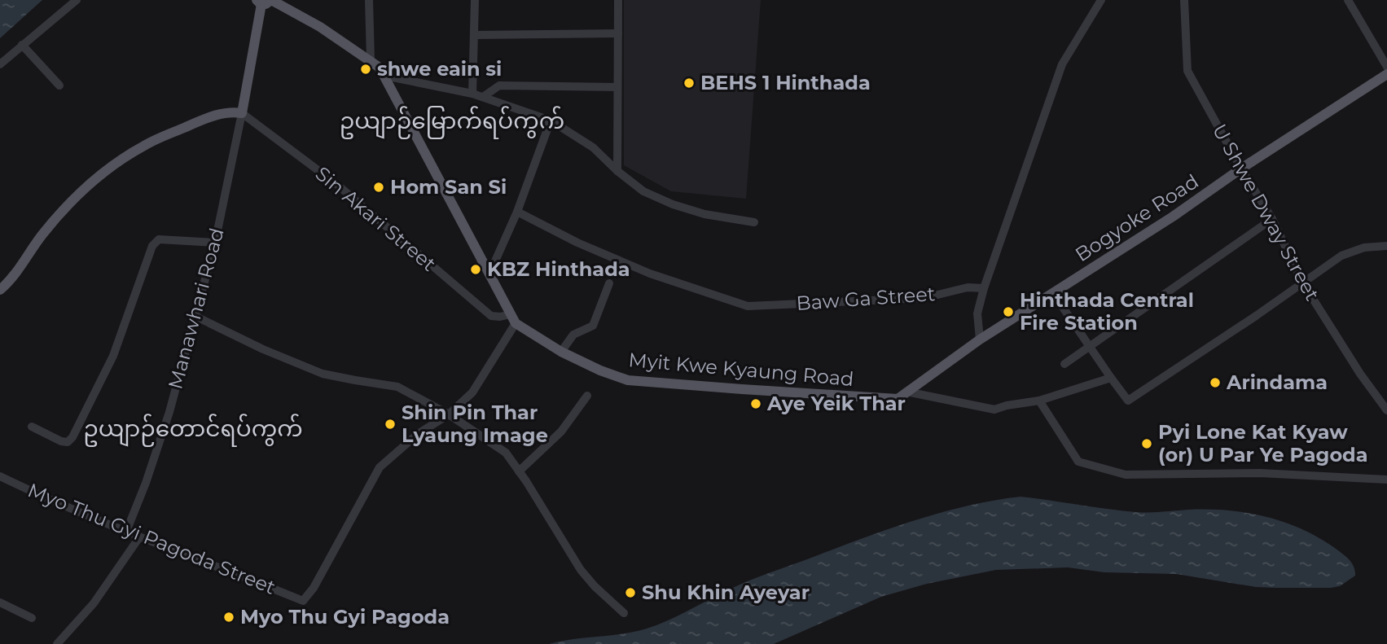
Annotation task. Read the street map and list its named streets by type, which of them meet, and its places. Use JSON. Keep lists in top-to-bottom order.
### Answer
{
  "streets": {
    "main road": ["Bogyoke Road", "Myit Kwe Kyaung Road"],
    "street": [
      "U Shwe Dway Street",
      "Sin Akari Street",
      "Baw Ga Street",
      "Manawhari Road",
      "Myo Thu Gyi Pagoda Street"
    ]
  },
  "crossings": [
    ["U Shwe Dway Street", "Bogyoke Road"],
    ["Bogyoke Road", "Myit Kwe Kyaung Road"],
    ["Sin Akari Street", "Manawhari Road"],
    ["Sin Akari Street", "Myit Kwe Kyaung Road"],
    ["Manawhari Road", "Myo Thu Gyi Pagoda Street"]
  ],
  "districts": ["ဥယျာဉ်မြောက်ရပ်ကွက်", "ဥယျာဉ်တောင်ရပ်ကွက်"],
  "places": [
    "shwe eain si",
    "BEHS 1 Hinthada",
    "Hom San Si",
    "KBZ Hinthada",
    "Hinthada Central Fire Station",
    "Arindama",
    "Aye Yeik Thar",
    "Shin Pin Thar Lyaung Image",
    "Pyi Lone Kat Kyaw (or) U Par Ye Pagoda",
    "Shu Khin Ayeyar",
    "Myo Thu Gyi Pagoda"
  ]
}
